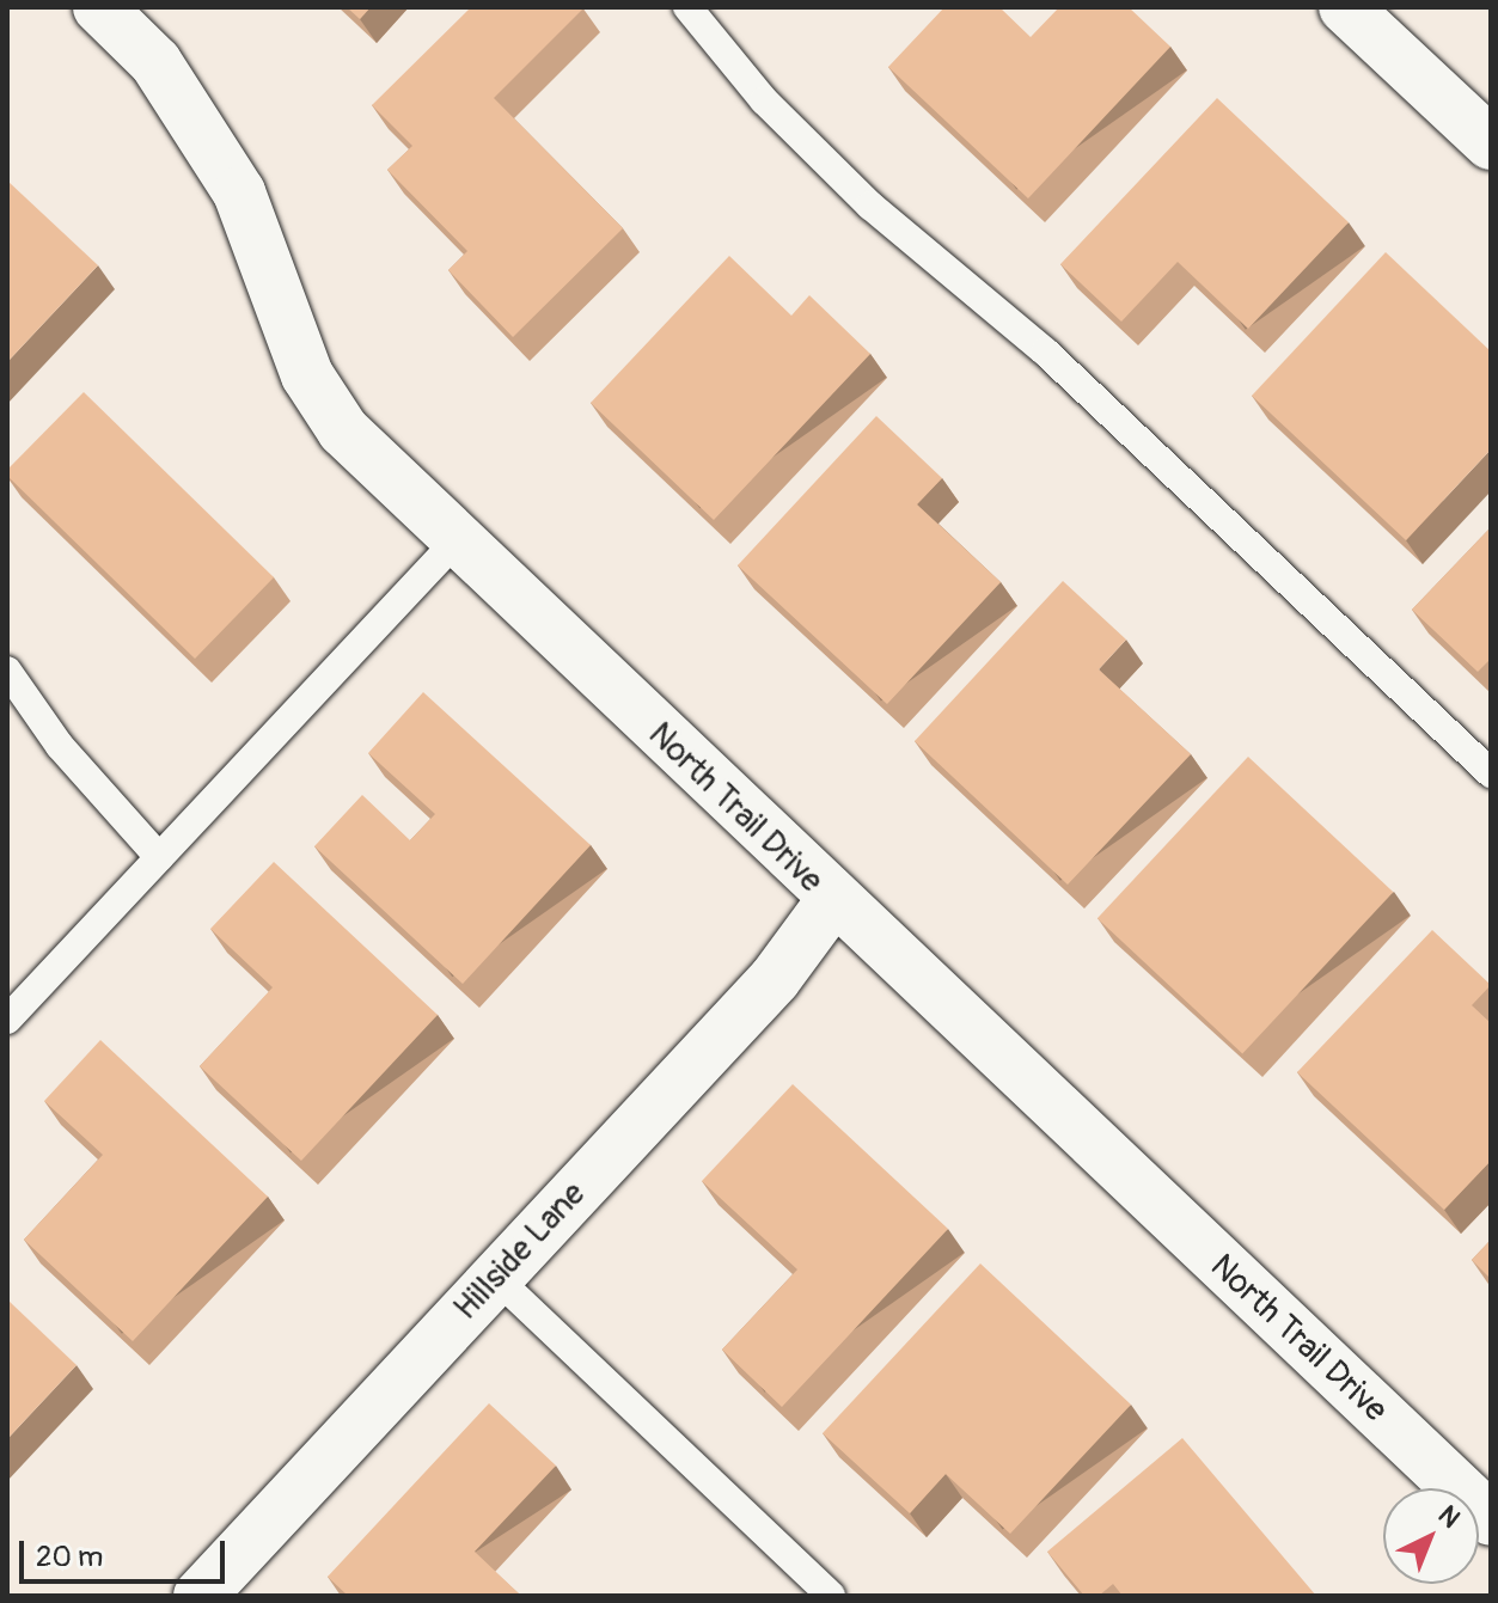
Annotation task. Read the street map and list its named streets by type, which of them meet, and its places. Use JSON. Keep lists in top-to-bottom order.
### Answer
{
  "streets": {
    "street": ["North Trail Drive", "Hillside Lane"]
  },
  "crossings": [
    ["North Trail Drive", "Hillside Lane"]
  ],
  "scale_bar": "20 m",
  "north": "top right"
}
